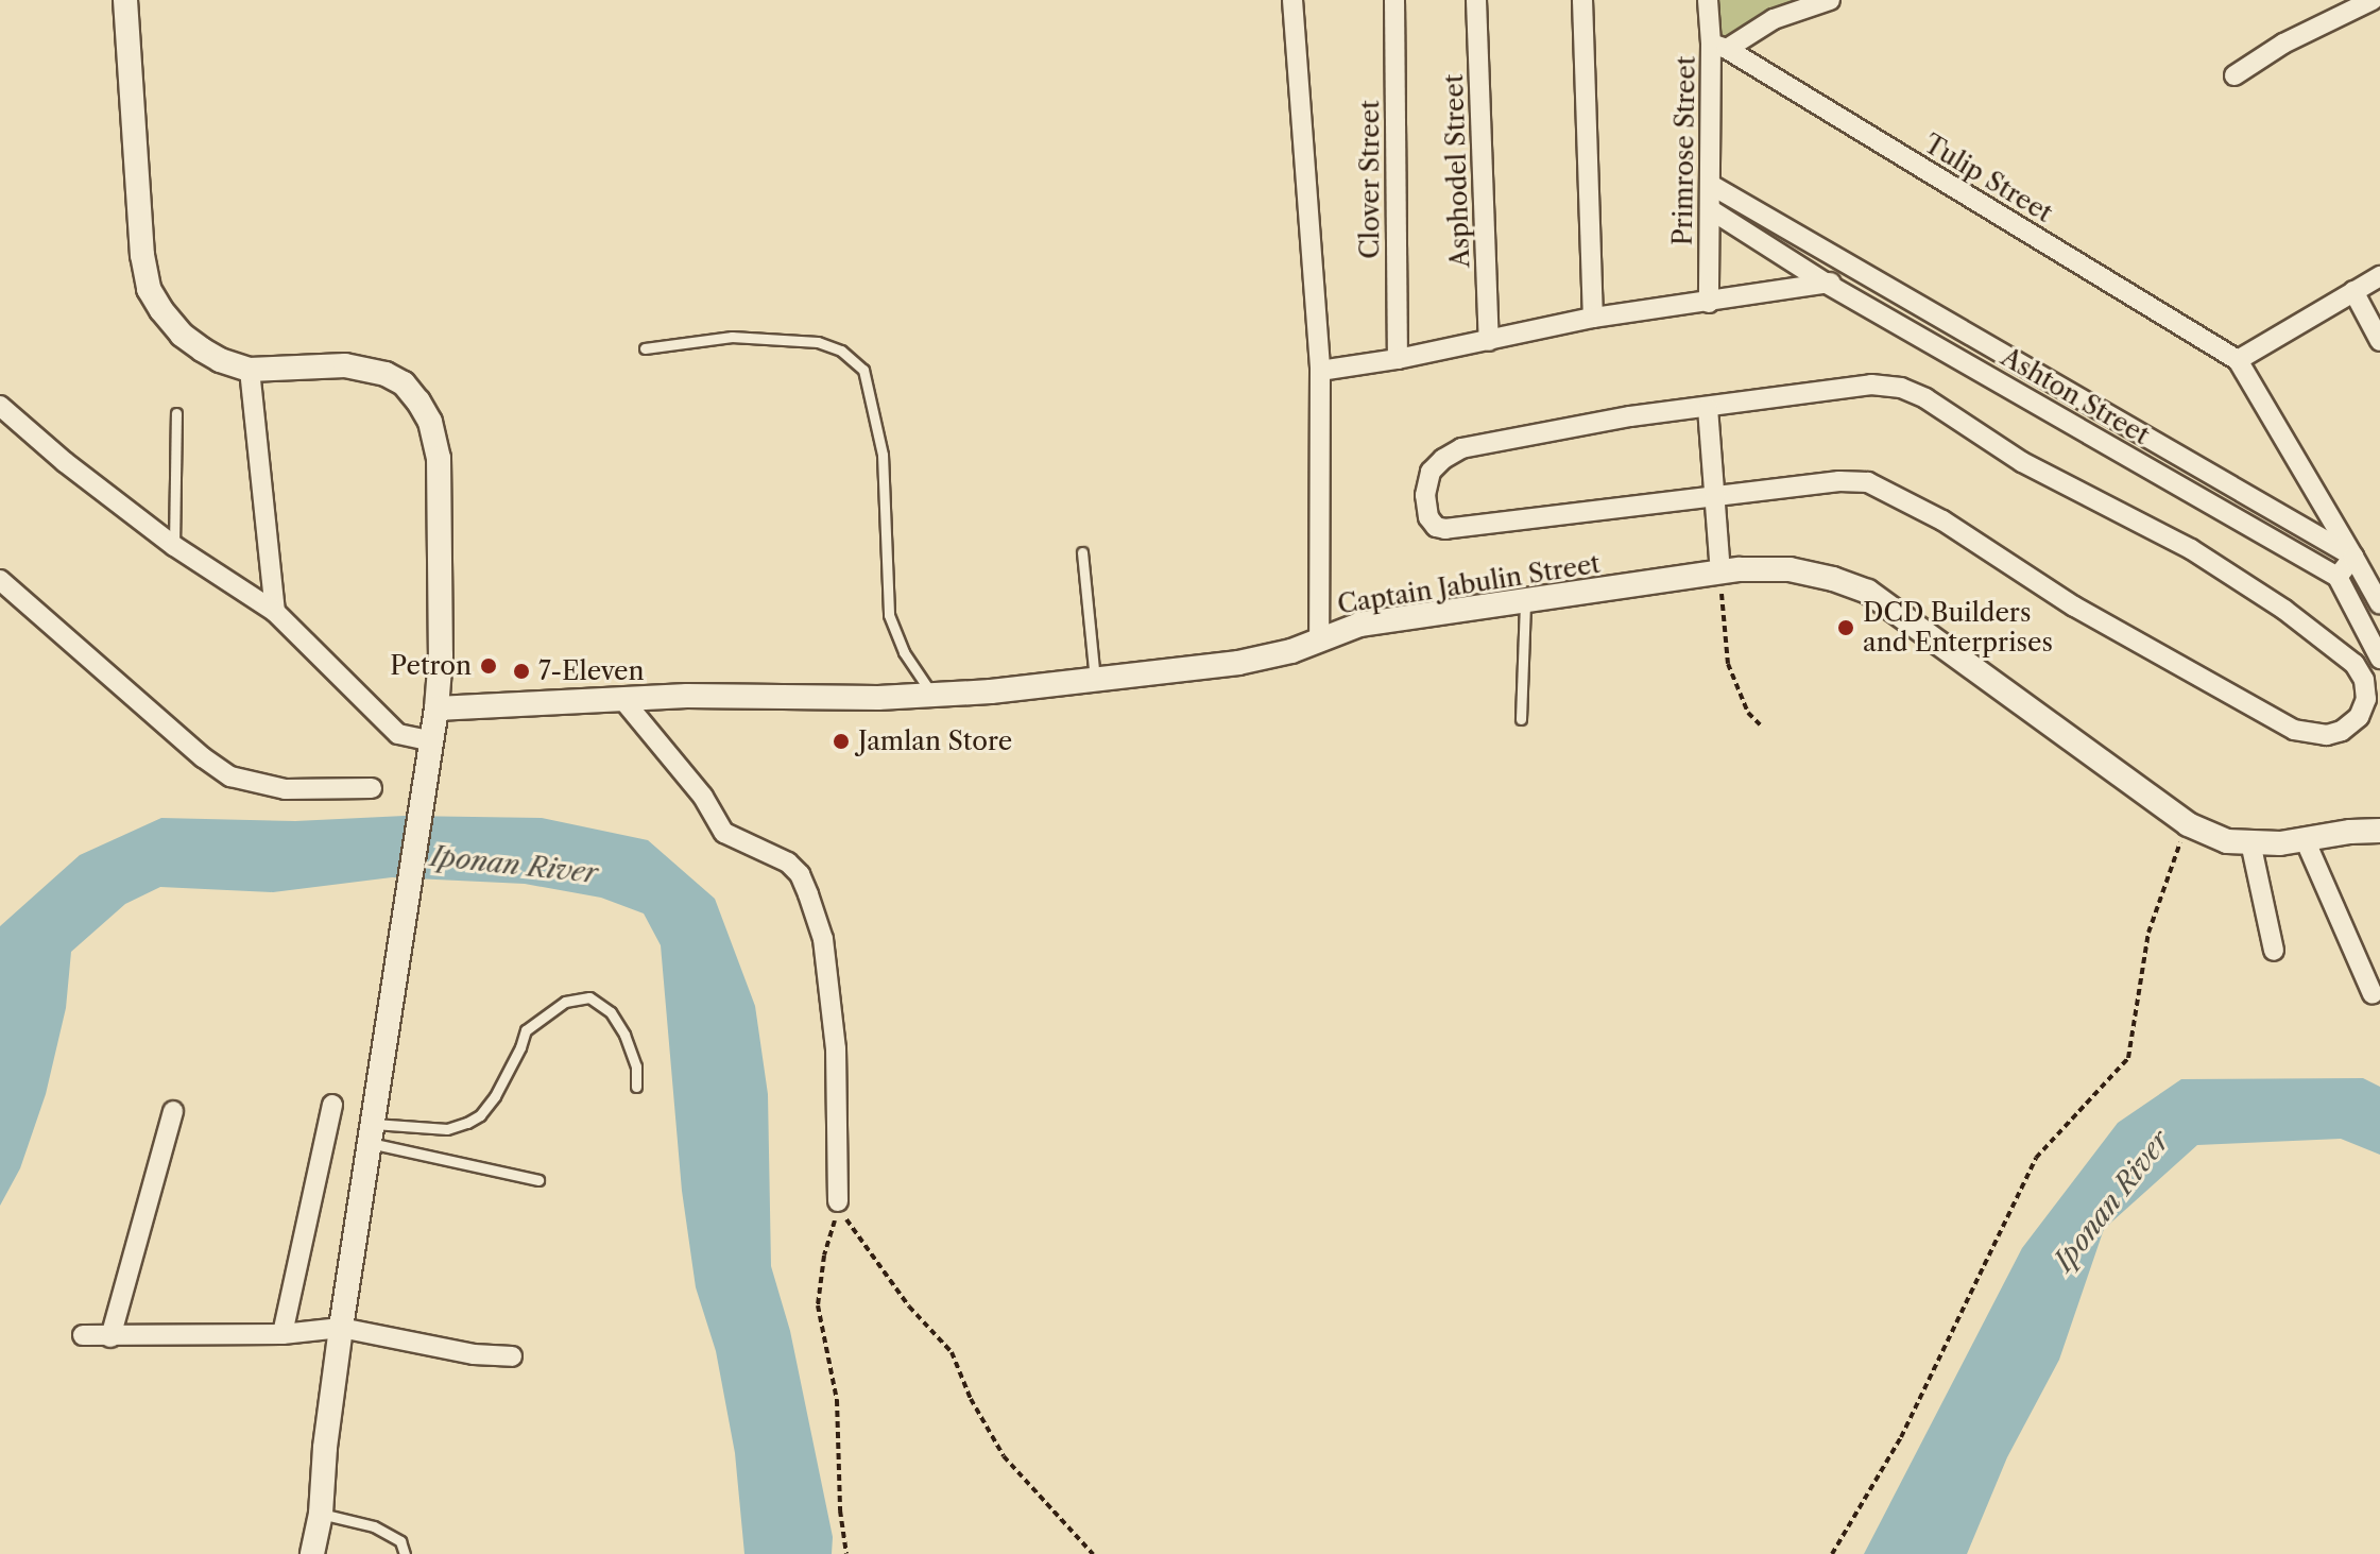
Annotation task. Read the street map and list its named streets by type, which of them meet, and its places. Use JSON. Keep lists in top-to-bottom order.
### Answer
{
  "streets": {
    "street": [
      "Primrose Street",
      "Asphodel Street",
      "Tulip Street",
      "Clover Street",
      "Ashton Street",
      "Captain Jabulin Street"
    ]
  },
  "crossings": [
    ["Primrose Street", "Tulip Street"],
    ["Primrose Street", "Ashton Street"]
  ],
  "water": ["Iponan River"],
  "places": [
    "DCD Builders and Enterprises",
    "Petron",
    "7-Eleven",
    "Jamlan Store"
  ]
}
